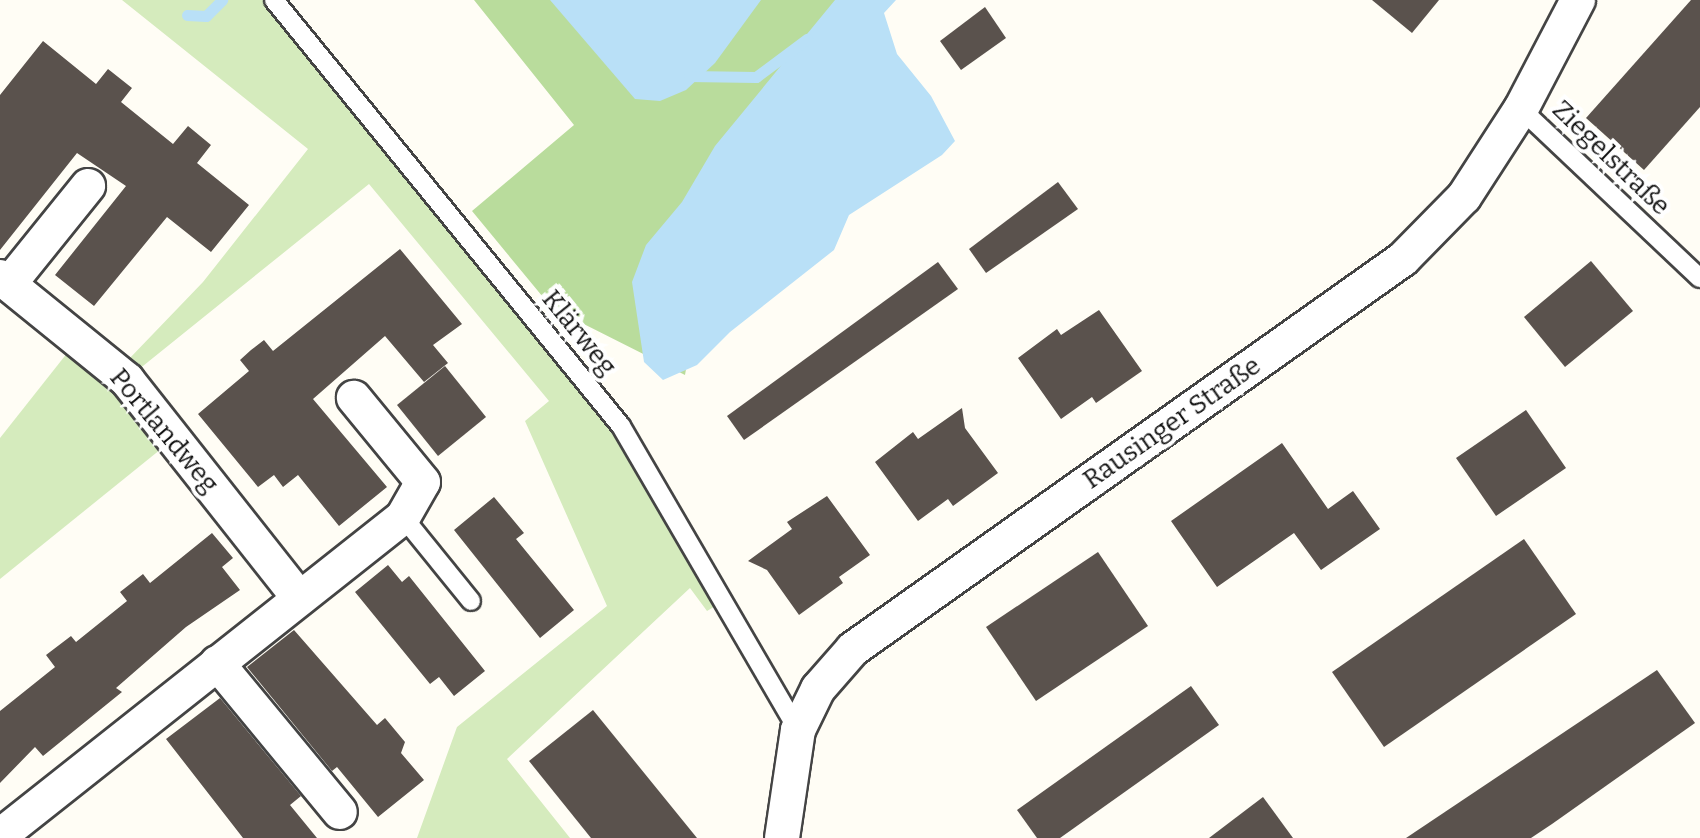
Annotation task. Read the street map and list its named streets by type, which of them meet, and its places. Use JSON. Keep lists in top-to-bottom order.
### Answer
{
  "streets": {
    "street": ["Rausinger Straße", "Portlandweg"],
    "lane": ["Ziegelstraße", "Klärweg"]
  },
  "crossings": [
    ["Ziegelstraße", "Rausinger Straße"],
    ["Klärweg", "Rausinger Straße"]
  ]
}
